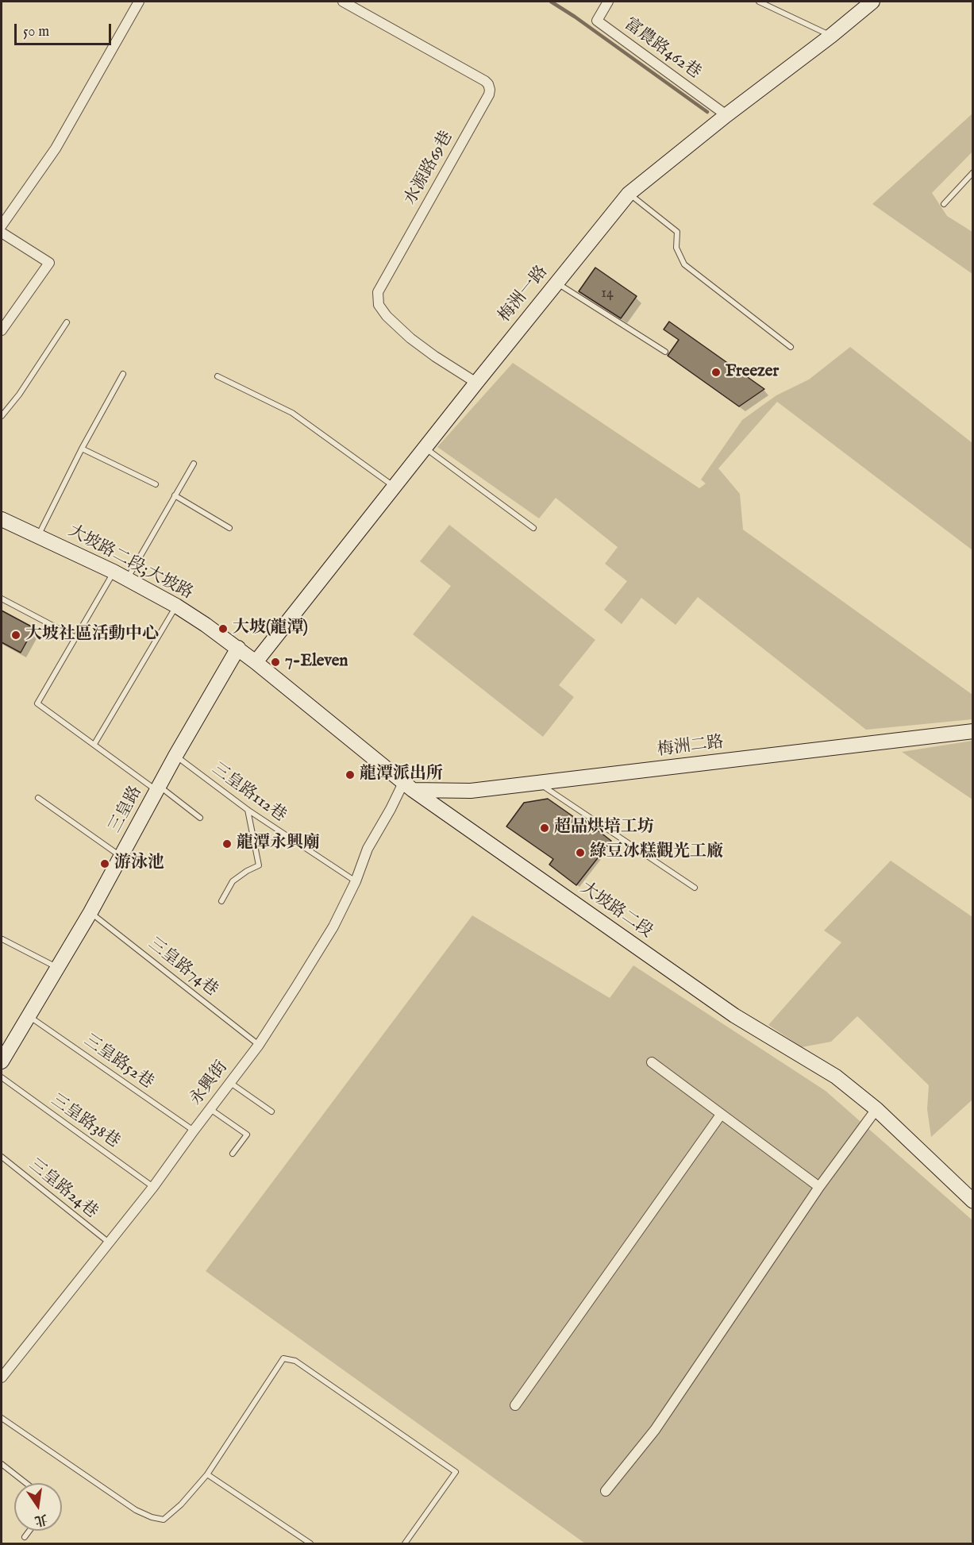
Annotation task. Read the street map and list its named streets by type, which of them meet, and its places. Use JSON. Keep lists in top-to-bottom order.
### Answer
{
  "streets": {
    "street": [
      "富農路462巷",
      "水源路69巷",
      "梅洲一路",
      "大坡路二段;大坡路",
      "梅洲二路",
      "三皇路",
      "大坡路二段",
      "永興街"
    ],
    "lane": [
      "三皇路112巷",
      "三皇路74巷",
      "三皇路52巷",
      "三皇路38巷",
      "三皇路24巷"
    ]
  },
  "crossings": [
    ["富農路462巷", "梅洲一路"],
    ["水源路69巷", "梅洲一路"],
    ["梅洲一路", "大坡路二段"],
    ["大坡路二段;大坡路", "三皇路"],
    ["大坡路二段;大坡路", "大坡路二段"],
    ["梅洲二路", "大坡路二段"],
    ["梅洲二路", "永興街"],
    ["三皇路112巷", "三皇路"],
    ["三皇路112巷", "永興街"],
    ["三皇路", "大坡路二段"],
    ["三皇路", "三皇路74巷"],
    ["三皇路", "三皇路52巷"],
    ["大坡路二段", "永興街"],
    ["三皇路74巷", "永興街"],
    ["三皇路52巷", "永興街"],
    ["永興街", "三皇路38巷"],
    ["永興街", "三皇路24巷"]
  ],
  "places": [
    "Freezer",
    "大坡(龍潭)",
    "大坡社區活動中心",
    "7-Eleven",
    "龍潭派出所",
    "超品烘培工坊",
    "龍潭永興廟",
    "綠豆冰糕觀光工廠",
    "游泳池"
  ],
  "house_numbers": ["14"],
  "scale_bar": "50 m",
  "north": "bottom"
}
